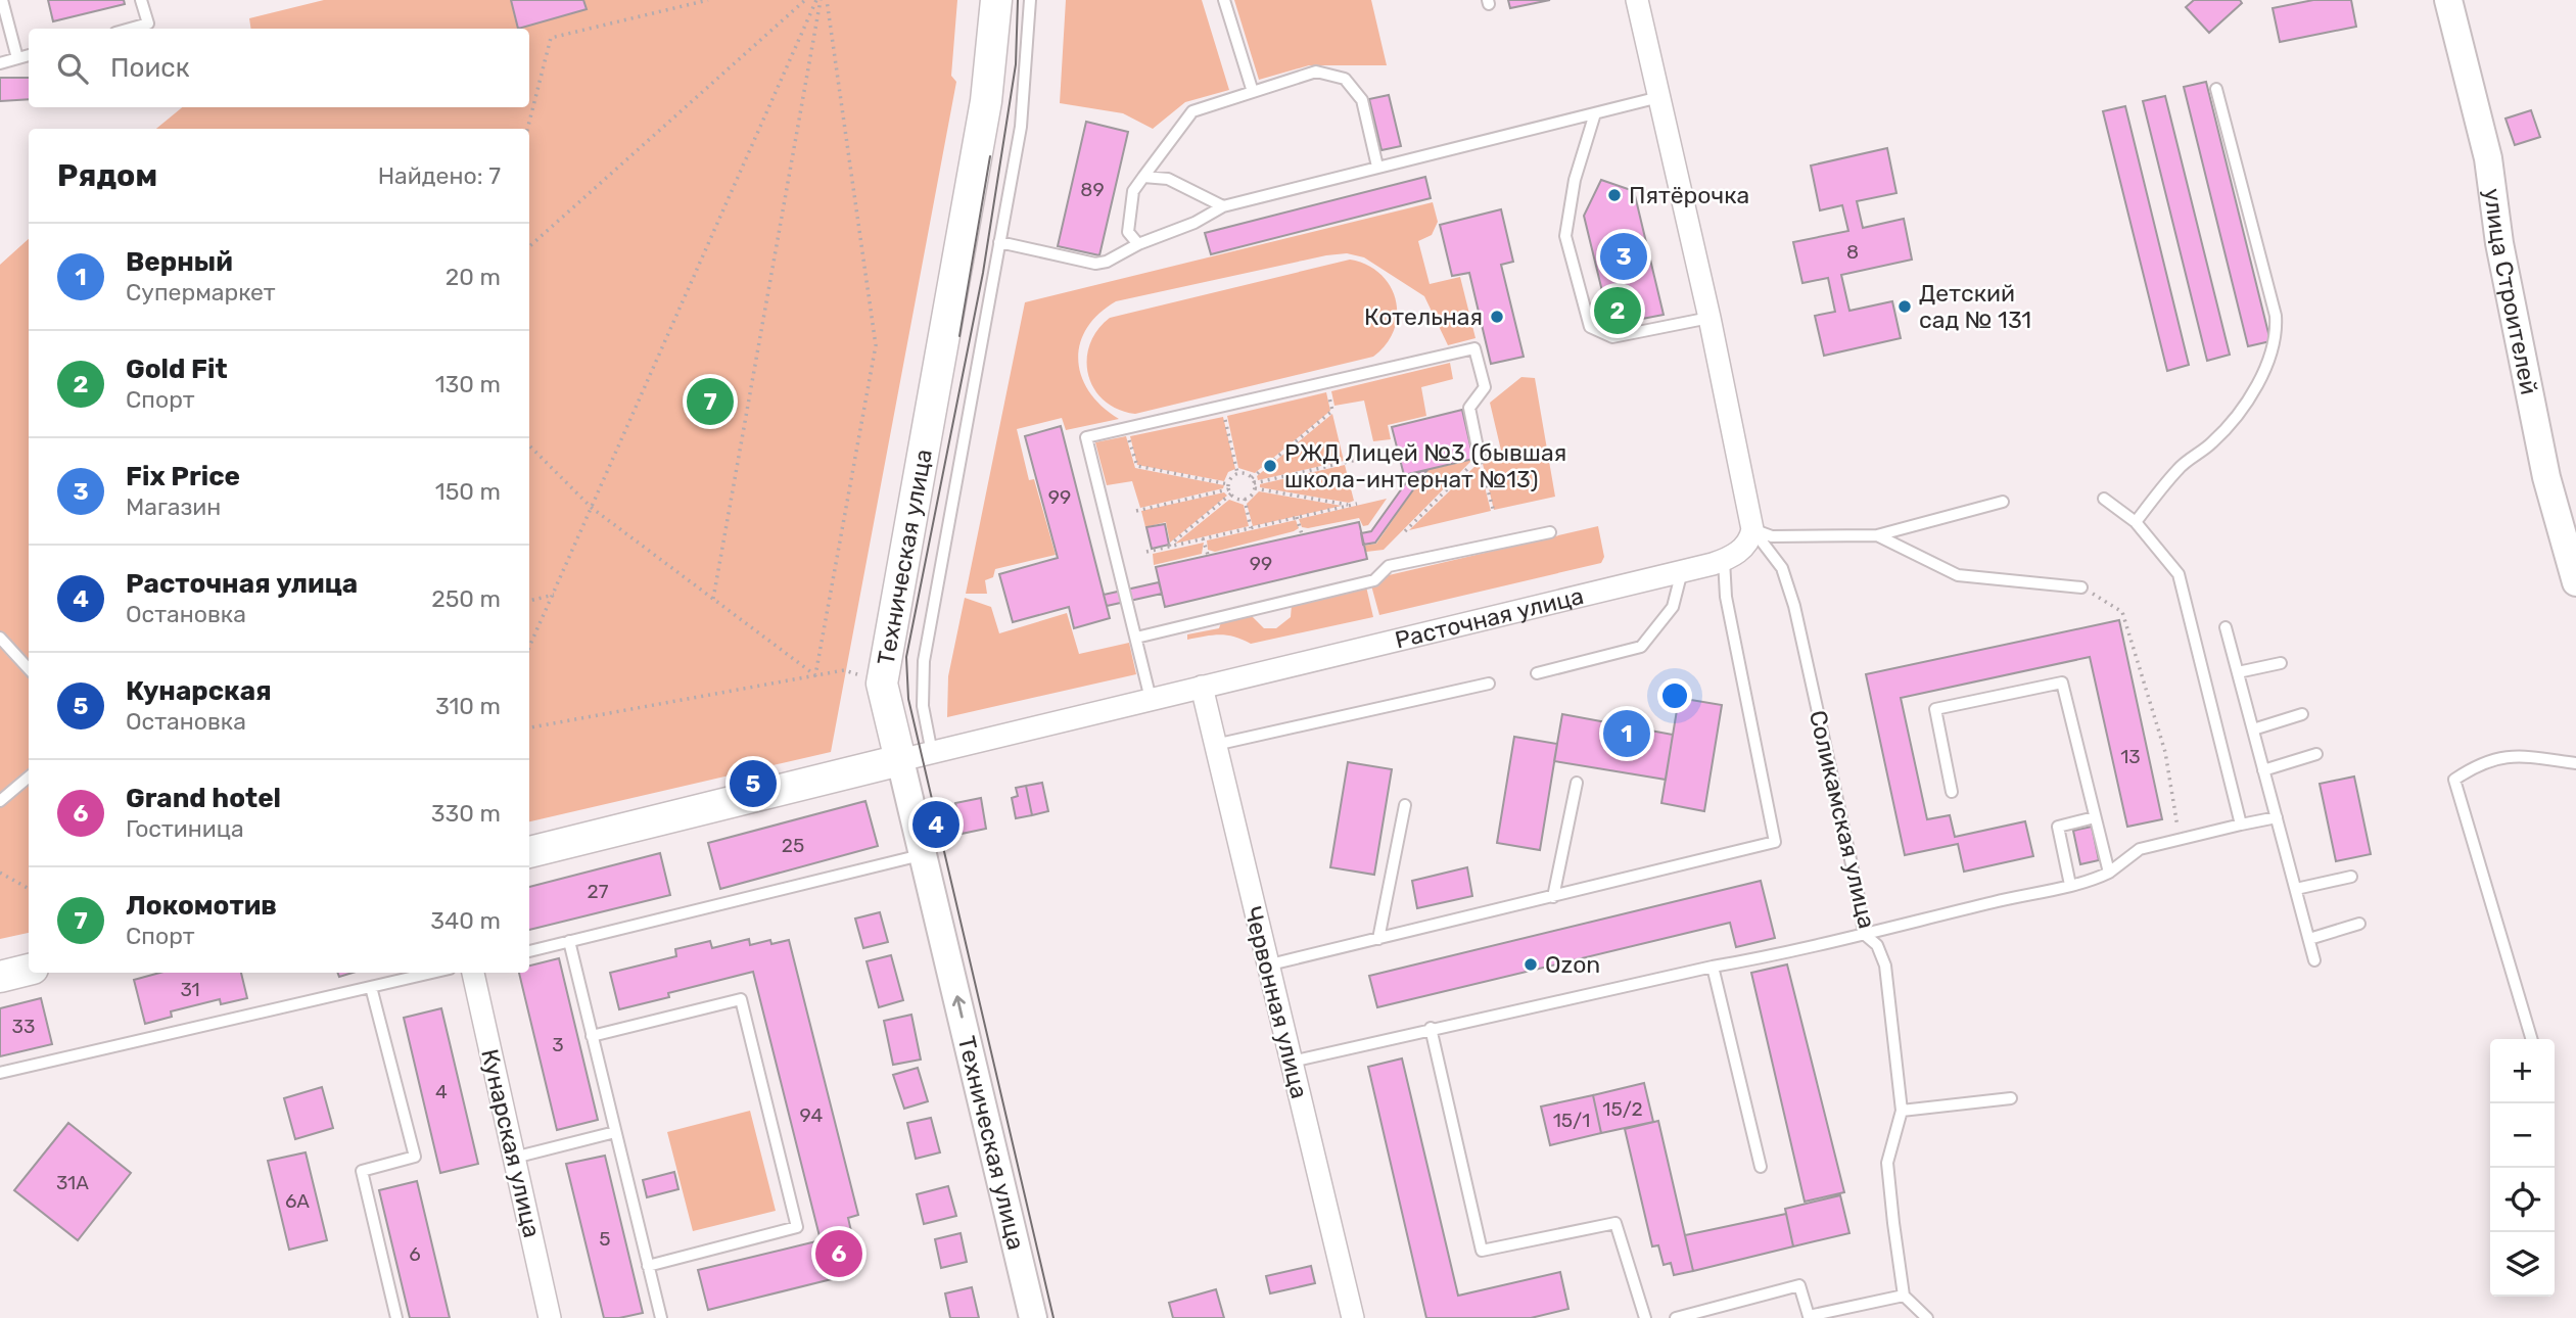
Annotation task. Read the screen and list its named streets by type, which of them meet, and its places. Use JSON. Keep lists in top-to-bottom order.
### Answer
{
  "streets": {
    "main road": ["Техническая улица", "Расточная улица"],
    "street": [
      "улица Строителей",
      "Соликамская улица",
      "Червонная улица",
      "Кунарская улица"
    ]
  },
  "crossings": [
    ["Техническая улица", "Расточная улица"],
    ["Расточная улица", "Червонная улица"]
  ],
  "one_way": ["Техническая улица"],
  "places": [
    "Пятёрочка",
    "Детский сад № 131",
    "Котельная",
    "РЖД Лицей №3 (бывшая школа-интернат №13)",
    "Ozon"
  ],
  "house_numbers": [
    "89",
    "8",
    "99",
    "99",
    "13",
    "25",
    "27",
    "31",
    "33",
    "3",
    "4",
    "15/2",
    "94",
    "15/1",
    "31А",
    "6А",
    "5",
    "6"
  ],
  "page": {
    "search": "Поиск",
    "heading": ["Рядом", "Найдено: 7"],
    "list": [
      {
        "mark": "1",
        "name": "Верный",
        "note": "Супермаркет",
        "value": "20 m"
      },
      {
        "mark": "2",
        "name": "Gold Fit",
        "note": "Спорт",
        "value": "130 m"
      },
      {
        "mark": "3",
        "name": "Fix Price",
        "note": "Магазин",
        "value": "150 m"
      },
      {
        "mark": "4",
        "name": "Расточная улица",
        "note": "Остановка",
        "value": "250 m"
      },
      {
        "mark": "5",
        "name": "Кунарская",
        "note": "Остановка",
        "value": "310 m"
      },
      {
        "mark": "6",
        "name": "Grand hotel",
        "note": "Гостиница",
        "value": "330 m"
      },
      {
        "mark": "7",
        "name": "Локомотив",
        "note": "Спорт",
        "value": "340 m"
      }
    ],
    "pins": [
      "3",
      "2",
      "7",
      "1",
      "5",
      "4",
      "6"
    ],
    "map_buttons": ["+", "−"]
  }
}
